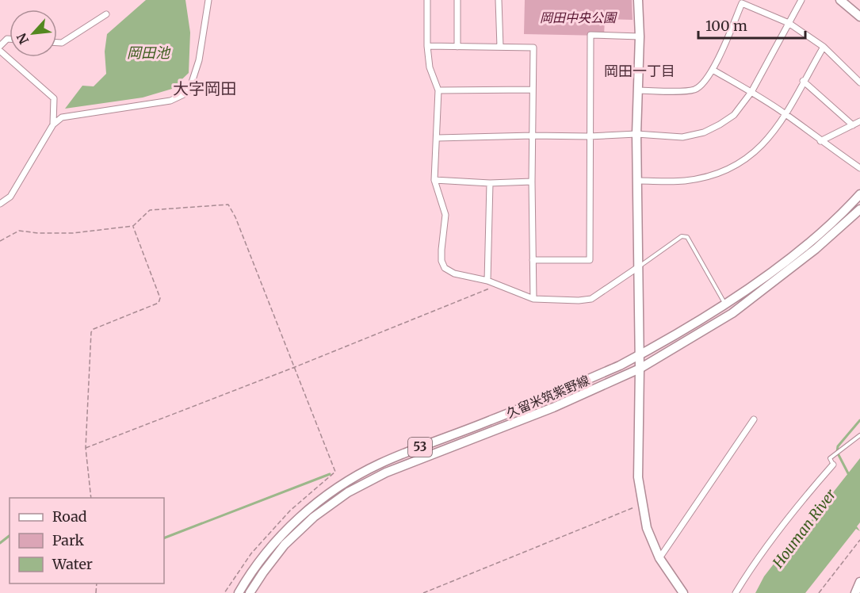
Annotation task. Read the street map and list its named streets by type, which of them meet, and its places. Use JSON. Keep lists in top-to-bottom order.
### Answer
{
  "streets": {
    "main road": ["久留米筑紫野線", "53"]
  },
  "districts": ["岡田一丁目", "大字岡田"],
  "water": ["岡田池", "Houman River"],
  "parks": ["岡田中央公園"],
  "legend": ["Road", "Park", "Water"],
  "scale_bar": "100 m",
  "north": "bottom left"
}
